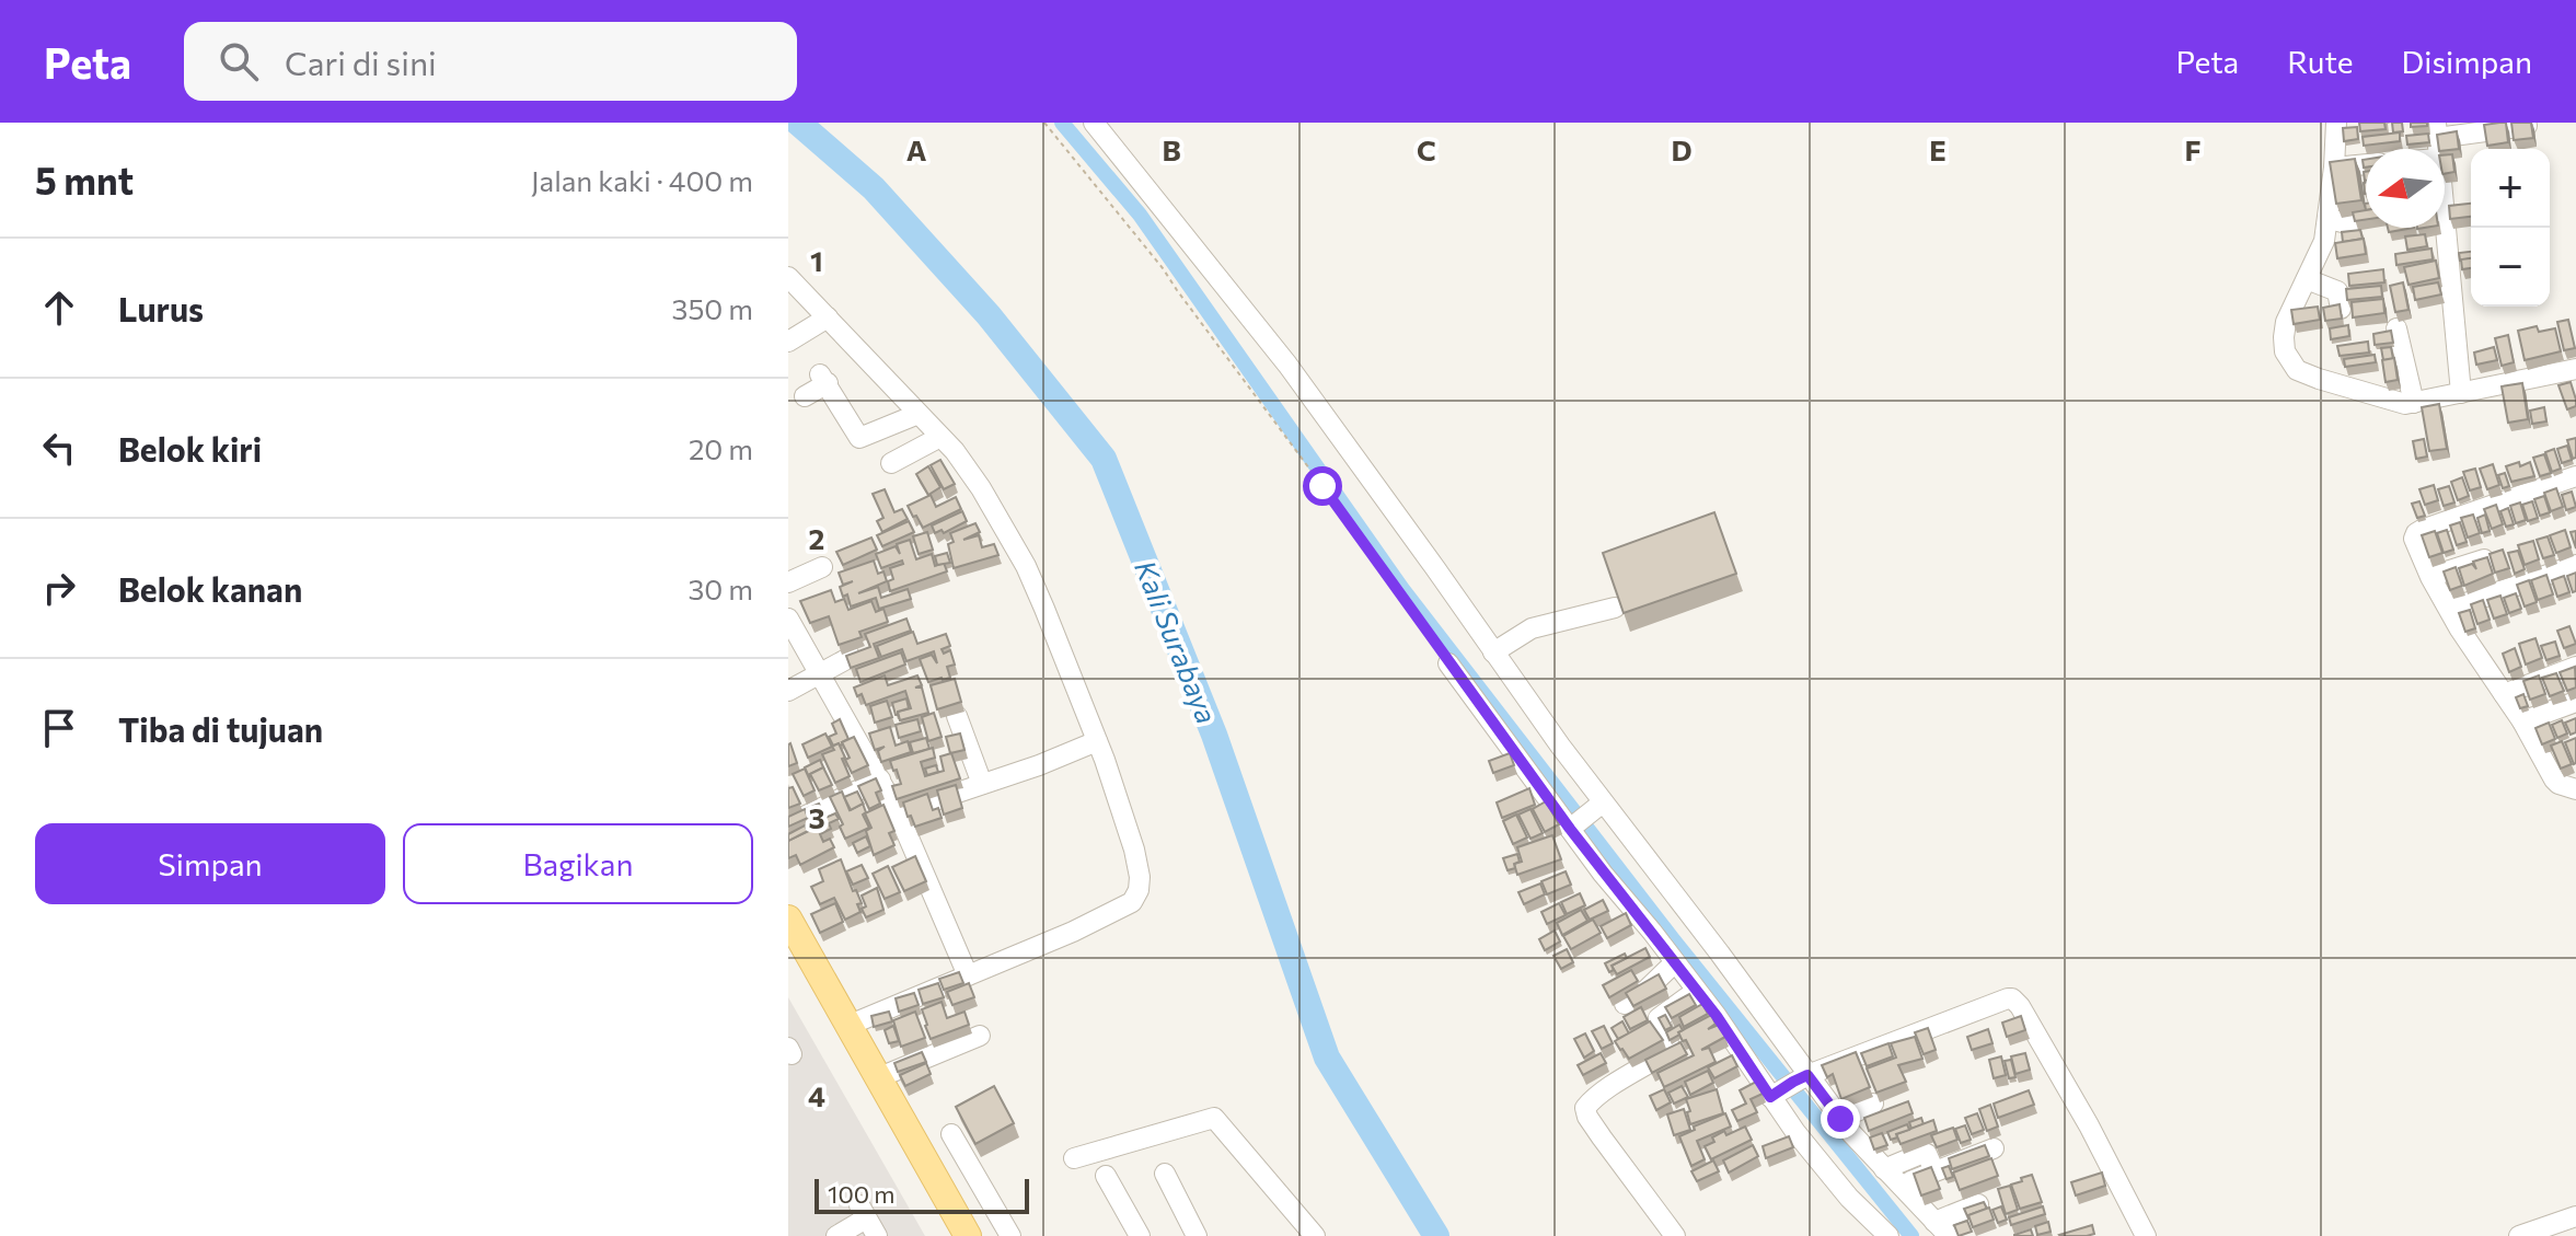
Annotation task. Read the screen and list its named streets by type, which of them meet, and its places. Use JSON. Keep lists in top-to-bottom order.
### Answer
{
  "water": ["Kali Surabaya"],
  "scale_bar": "100 m",
  "north": "left",
  "page": {
    "header": "Peta",
    "search": "Cari di sini",
    "nav": ["Peta", "Rute", "Disimpan"],
    "heading": ["5 mnt", "Jalan kaki · 400 m"],
    "map_buttons": ["+", "−"],
    "list": [
      ["Lurus", "350 m"],
      ["Belok kiri", "20 m"],
      ["Belok kanan", "30 m"],
      "Tiba di tujuan"
    ],
    "buttons": ["Simpan", "Bagikan"],
    "scale": "100 m"
  },
  "grid": {
    "columns": [
      "A",
      "B",
      "C",
      "D",
      "E",
      "F"
    ],
    "rows": [
      "1",
      "2",
      "3",
      "4"
    ]
  }
}
